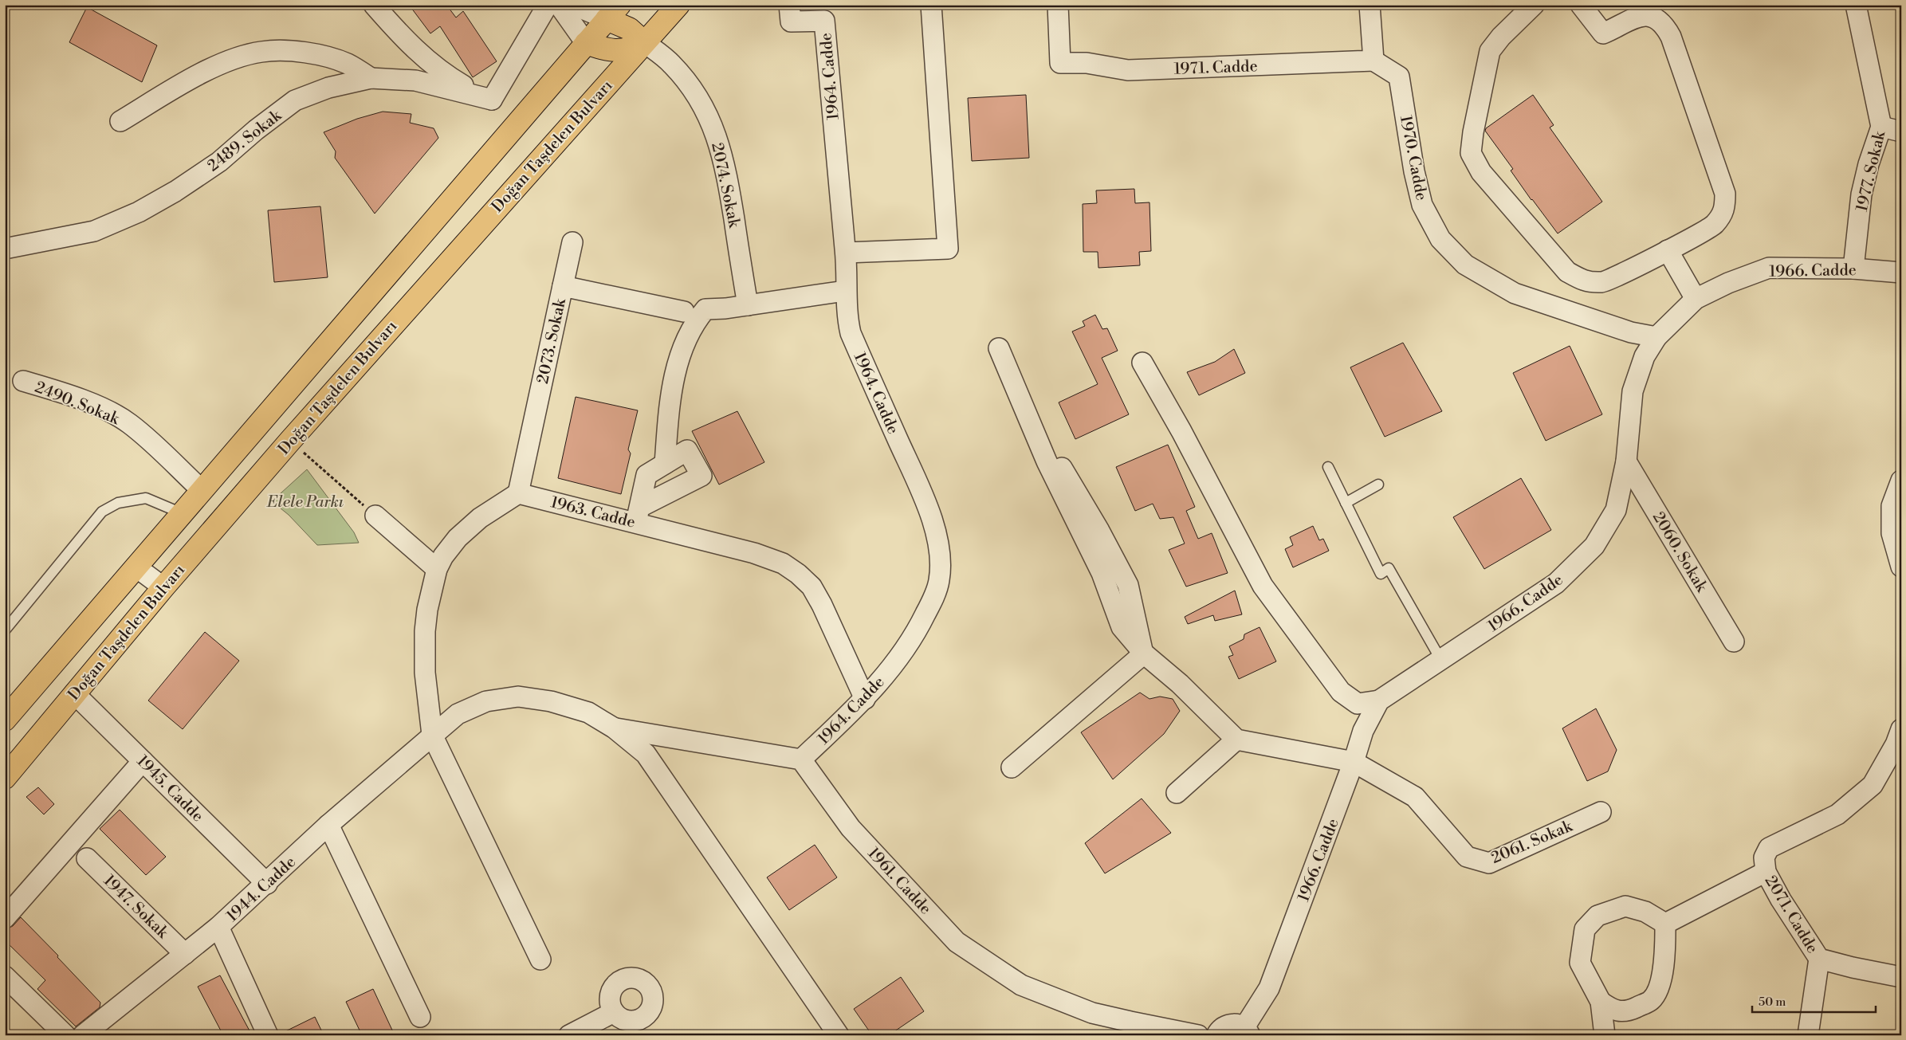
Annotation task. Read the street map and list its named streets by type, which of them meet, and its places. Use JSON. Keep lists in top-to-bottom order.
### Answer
{
  "streets": {
    "main road": ["Doğan Taşdelen Bulvarı"],
    "street": [
      "1971. Cadde",
      "1964. Cadde",
      "2489. Sokak",
      "1970. Cadde",
      "1977. Sokak",
      "2074. Sokak",
      "1966. Cadde",
      "2073. Sokak",
      "2490. Sokak",
      "1963. Cadde",
      "2060. Sokak",
      "1945. Cadde",
      "2061. Sokak",
      "1961. Cadde",
      "1944. Cadde",
      "1947. Sokak",
      "2071. Cadde"
    ]
  },
  "crossings": [
    ["1971. Cadde", "1970. Cadde"],
    ["1964. Cadde", "1963. Cadde"],
    ["1964. Cadde", "1961. Cadde"],
    ["Doğan Taşdelen Bulvarı", "2074. Sokak"],
    ["Doğan Taşdelen Bulvarı", "1945. Cadde"],
    ["1970. Cadde", "1966. Cadde"],
    ["1977. Sokak", "1966. Cadde"],
    ["1966. Cadde", "2060. Sokak"],
    ["1966. Cadde", "2061. Sokak"],
    ["2073. Sokak", "1963. Cadde"],
    ["1945. Cadde", "1944. Cadde"],
    ["1944. Cadde", "1947. Sokak"]
  ],
  "parks": ["Elele Parkı"],
  "scale_bar": "50 m"
}
